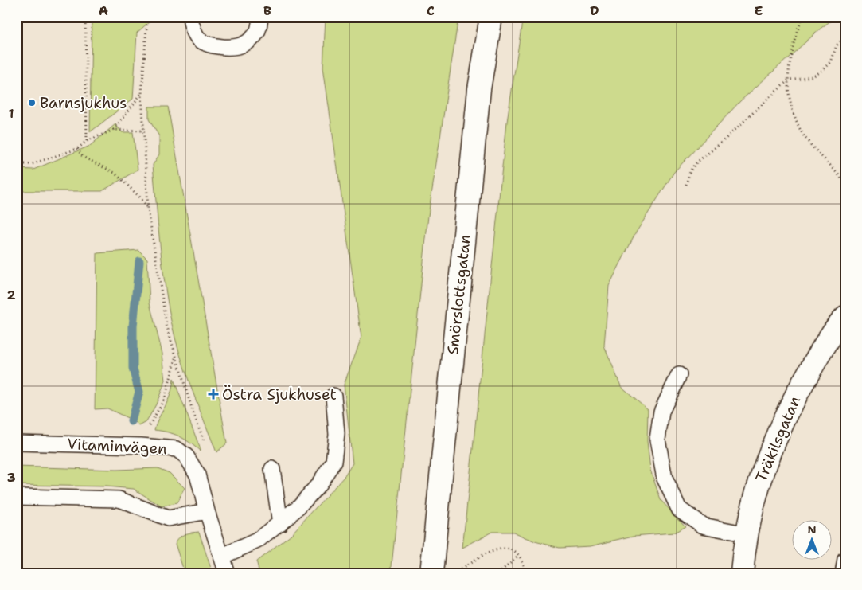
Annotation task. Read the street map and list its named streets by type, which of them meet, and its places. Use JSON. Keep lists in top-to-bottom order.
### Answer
{
  "streets": {
    "street": ["Smörslottsgatan", "Träkilsgatan"],
    "lane": ["Vitaminvägen"]
  },
  "places": {
    "other": ["Barnsjukhus"],
    "health": ["Östra Sjukhuset"]
  },
  "north": "top",
  "grid": {
    "columns": [
      "A",
      "B",
      "C",
      "D",
      "E"
    ],
    "rows": ["1", "2", "3"]
  }
}
